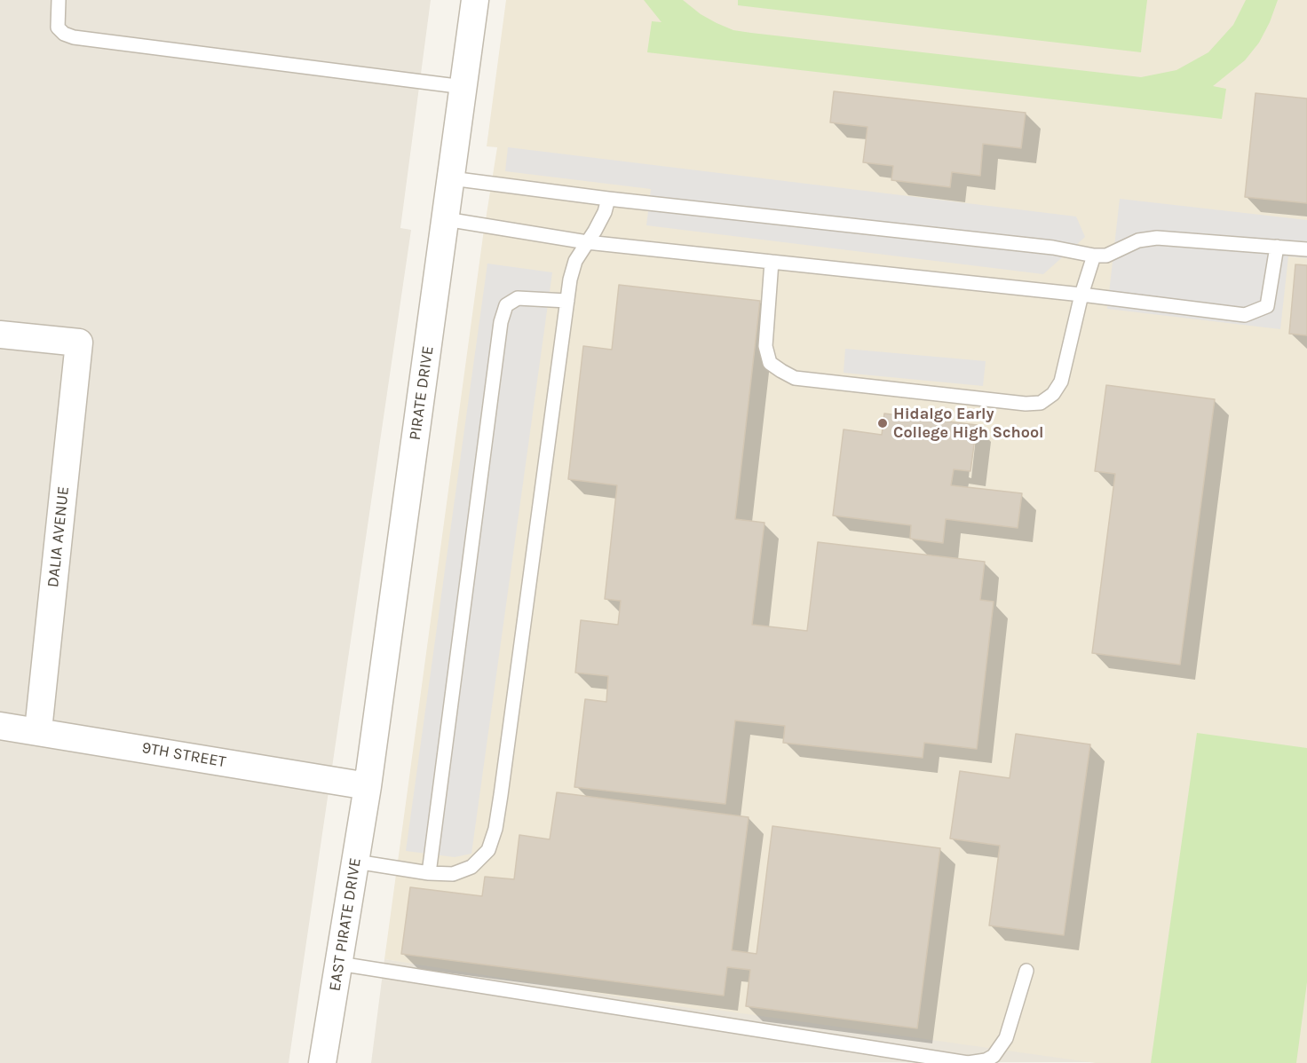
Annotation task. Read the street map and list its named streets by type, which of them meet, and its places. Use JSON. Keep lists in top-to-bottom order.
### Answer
{
  "streets": {
    "street": [
      "PIRATE DRIVE",
      "DALIA AVENUE",
      "9TH STREET",
      "EAST PIRATE DRIVE"
    ]
  },
  "crossings": [
    ["PIRATE DRIVE", "9TH STREET"],
    ["PIRATE DRIVE", "EAST PIRATE DRIVE"],
    ["DALIA AVENUE", "9TH STREET"],
    ["9TH STREET", "EAST PIRATE DRIVE"]
  ],
  "places": ["Hidalgo Early College High School"]
}
